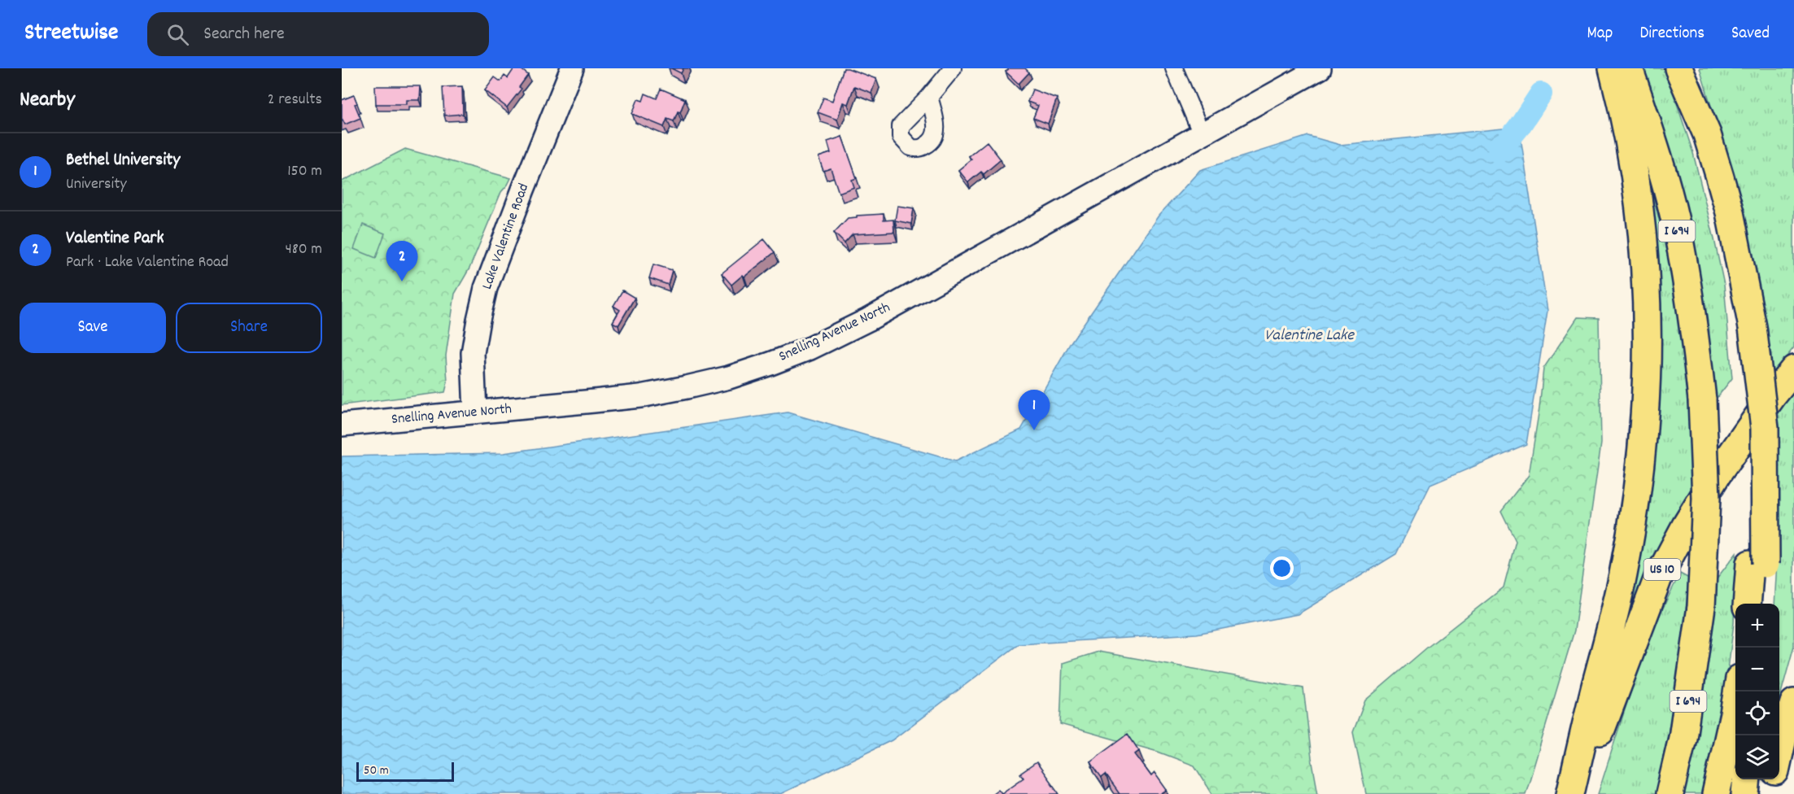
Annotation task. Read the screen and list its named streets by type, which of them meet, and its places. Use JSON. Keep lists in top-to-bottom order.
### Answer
{
  "streets": {
    "highway": ["I 694", "US 10"],
    "street": ["Lake Valentine Road", "Snelling Avenue North"]
  },
  "crossings": [
    ["Lake Valentine Road", "Snelling Avenue North"]
  ],
  "water": ["Valentine Lake"],
  "scale_bar": "50 m",
  "page": {
    "header": "Streetwise",
    "search": "Search here",
    "nav": ["Map", "Directions", "Saved"],
    "heading": ["Nearby", "2 results"],
    "list": [
      {
        "mark": "1",
        "name": "Bethel University",
        "note": "University",
        "value": "150 m"
      },
      {
        "mark": "2",
        "name": "Valentine Park",
        "note": "Park · Lake Valentine Road",
        "value": "480 m"
      }
    ],
    "pins": ["2", "1"],
    "buttons": ["Save", "Share"],
    "map_buttons": ["+", "−"],
    "scale": "50 m"
  }
}
